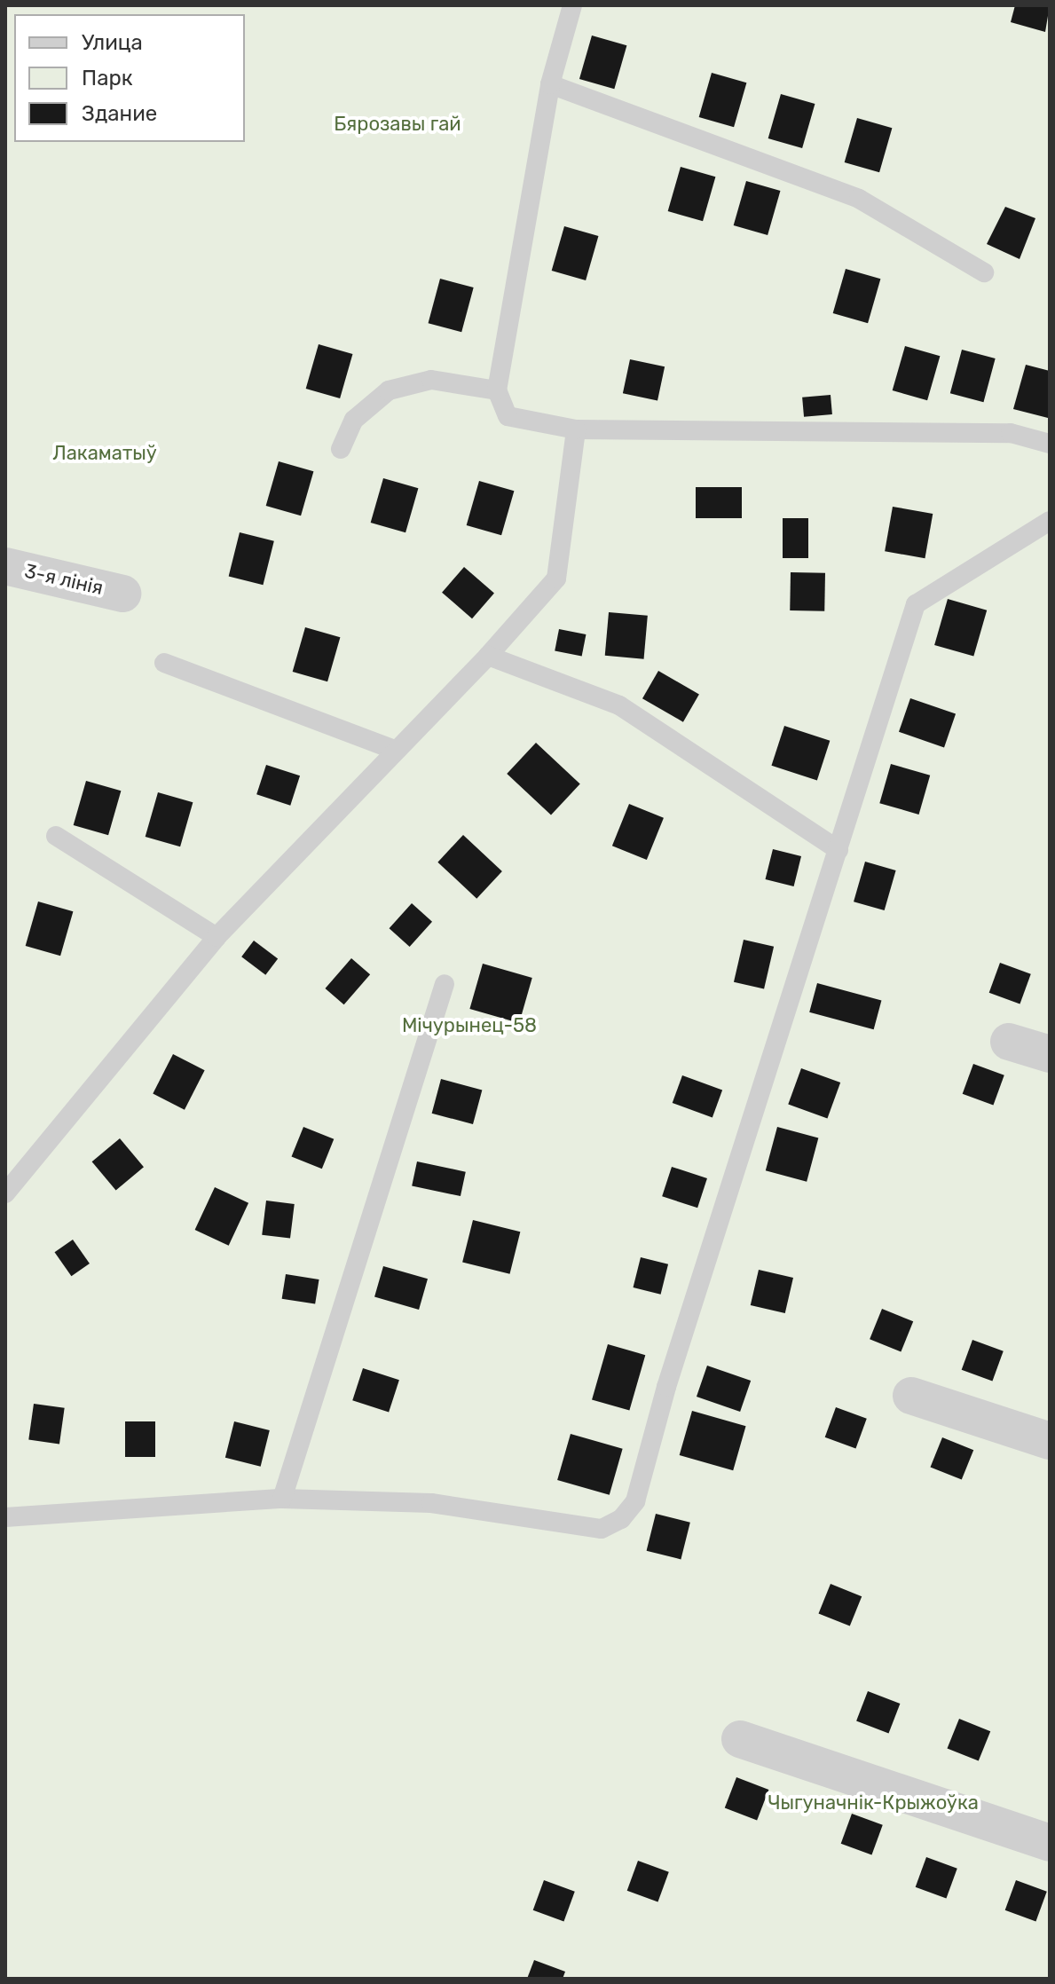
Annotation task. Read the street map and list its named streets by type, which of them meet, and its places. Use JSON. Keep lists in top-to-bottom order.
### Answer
{
  "streets": {
    "street": ["3-я лінія"]
  },
  "parks": [
    "Бярозавы гай",
    "Лакаматыў",
    "Мічурынец-58",
    "Чыгуначнік-Крыжоўка"
  ],
  "legend": ["Улица", "Парк", "Здание"]
}
